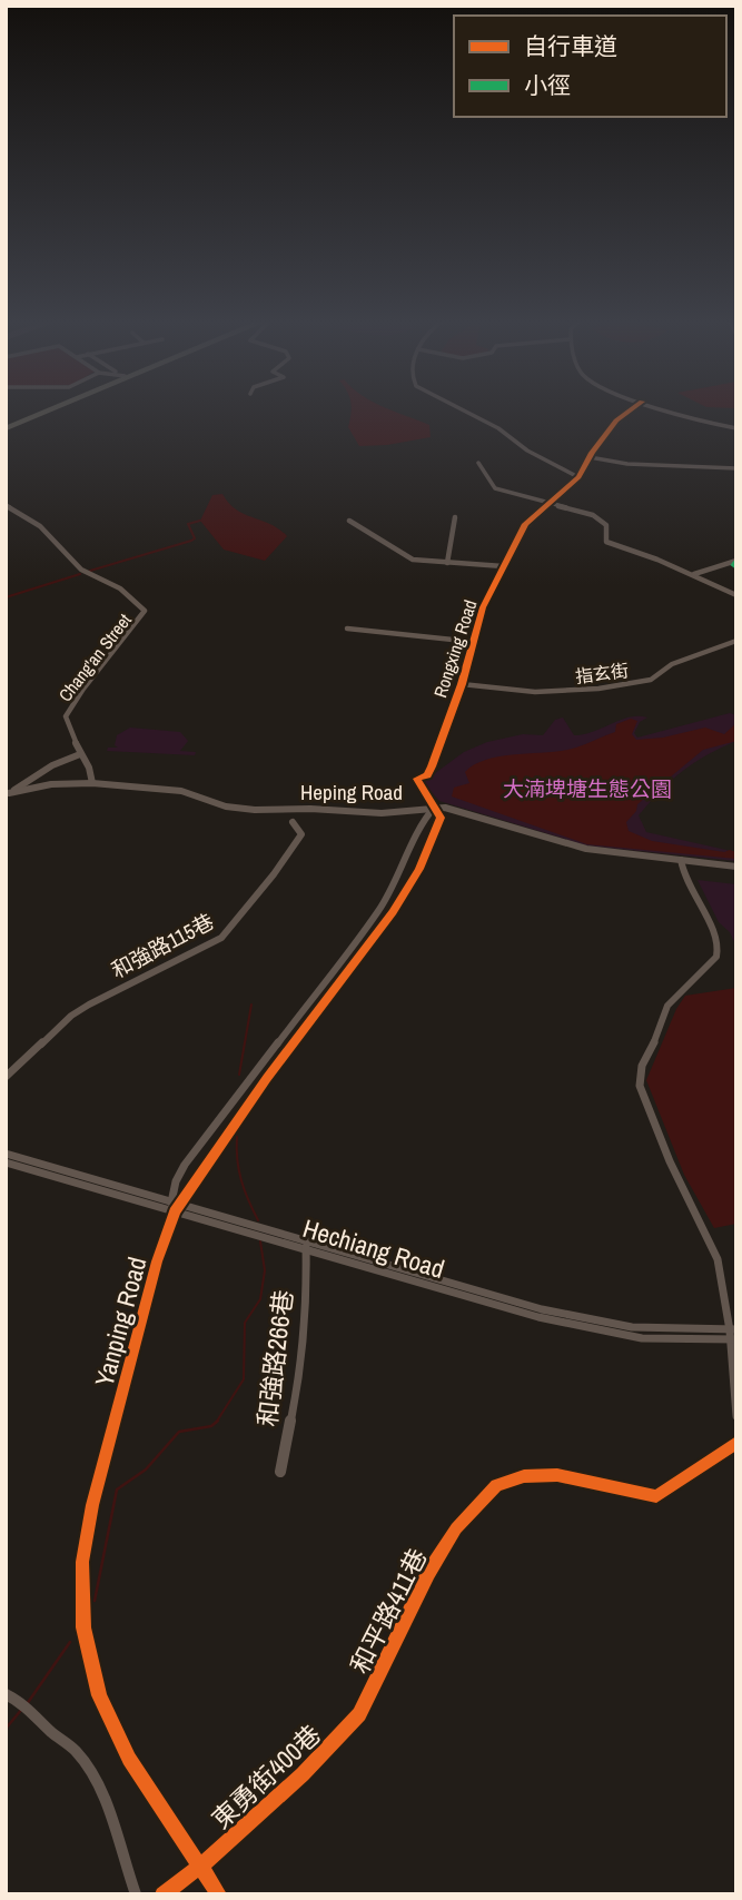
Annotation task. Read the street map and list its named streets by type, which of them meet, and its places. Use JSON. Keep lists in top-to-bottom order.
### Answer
{
  "streets": {
    "street": [
      "Rongxing Road",
      "Chang'an Street",
      "指玄街",
      "Heping Road",
      "和強路115巷",
      "Hechiang Road",
      "Yanping Road",
      "和強路266巷",
      "和平路411巷",
      "東勇街400巷"
    ]
  },
  "crossings": [
    ["Rongxing Road", "指玄街"],
    ["Rongxing Road", "Heping Road"],
    ["Rongxing Road", "Yanping Road"],
    ["Chang'an Street", "Heping Road"],
    ["Heping Road", "Yanping Road"],
    ["Hechiang Road", "Yanping Road"],
    ["Hechiang Road", "和強路266巷"],
    ["Yanping Road", "東勇街400巷"],
    ["和平路411巷", "東勇街400巷"]
  ],
  "parks": ["大湳埤塘生態公園"],
  "legend": ["自行車道", "小徑"]
}
